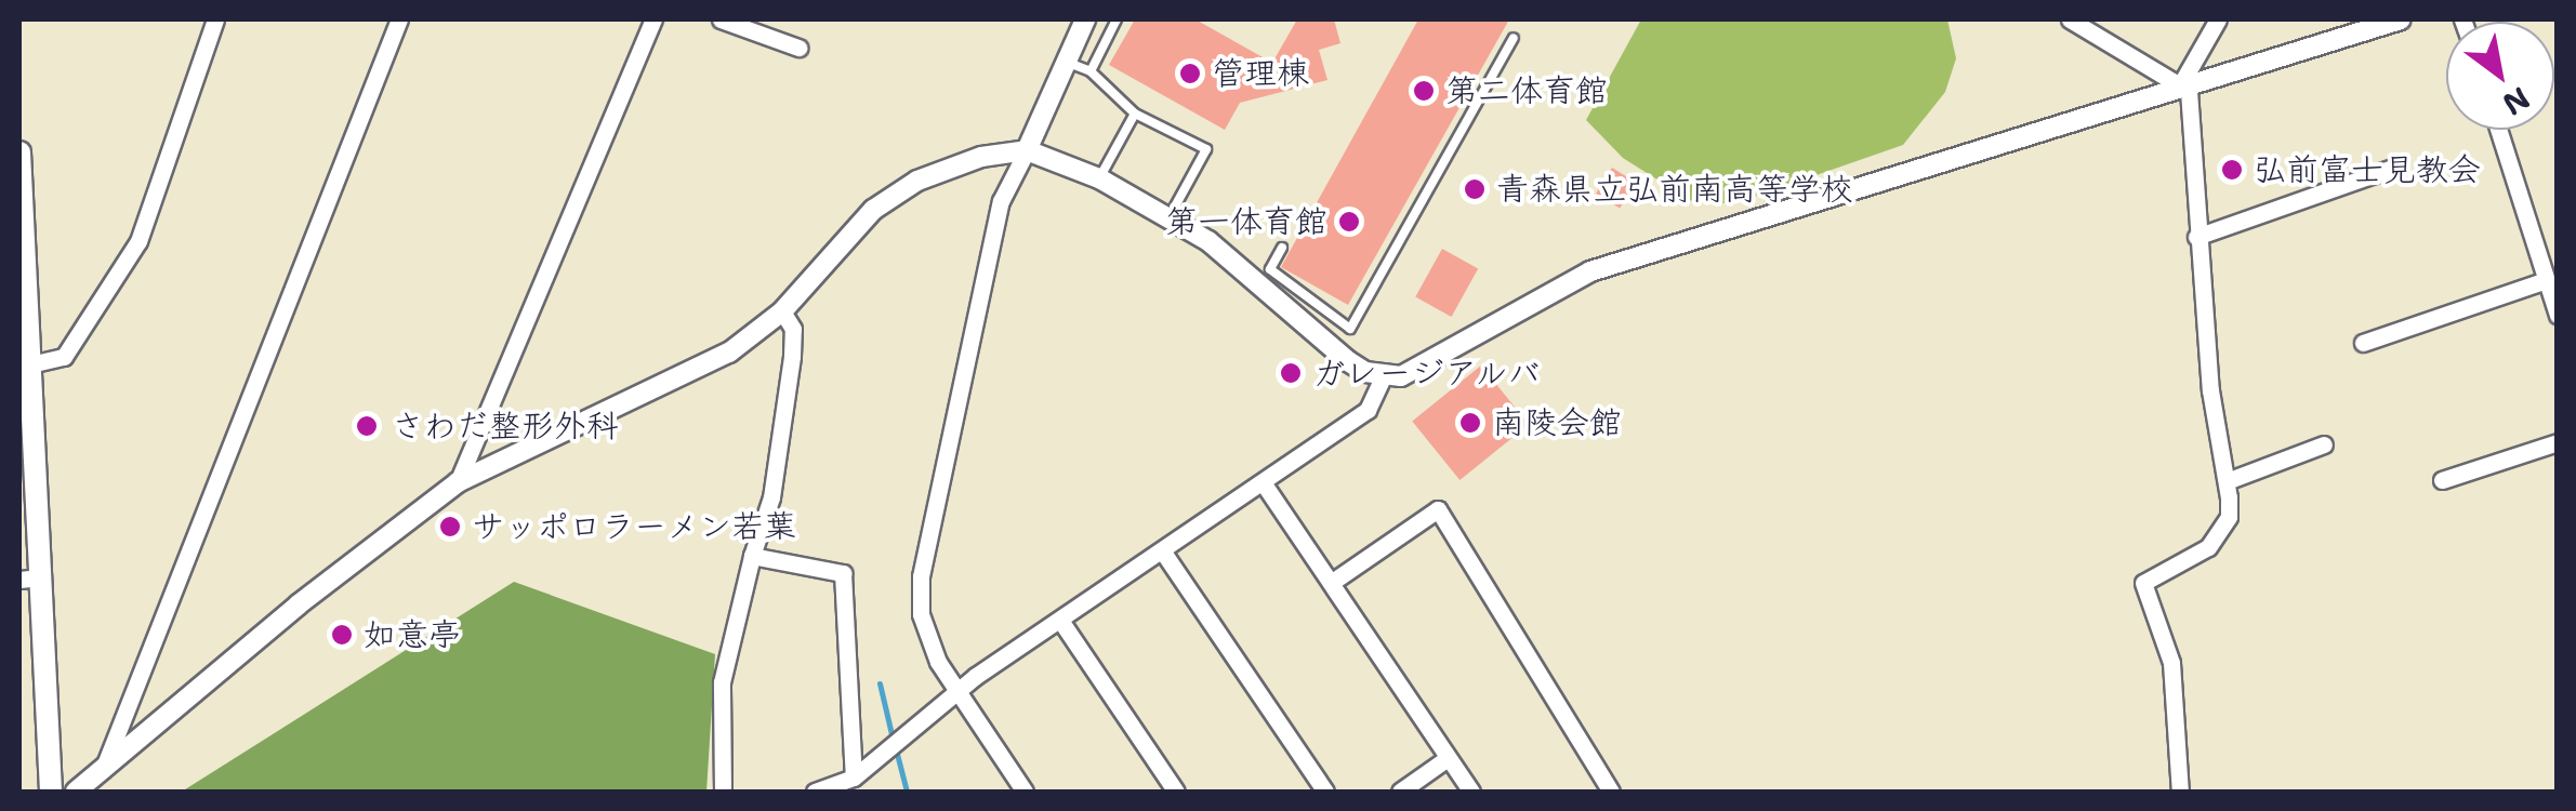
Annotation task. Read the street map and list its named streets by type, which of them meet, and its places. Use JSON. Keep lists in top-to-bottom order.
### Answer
{
  "places": [
    "管理棟",
    "第二体育館",
    "弘前富士見教会",
    "青森県立弘前南高等学校",
    "第一体育館",
    "ガレージアルバ",
    "南陵会館",
    "さわだ整形外科",
    "サッポロラーメン若葉",
    "如意亭"
  ],
  "north": "bottom right"
}
